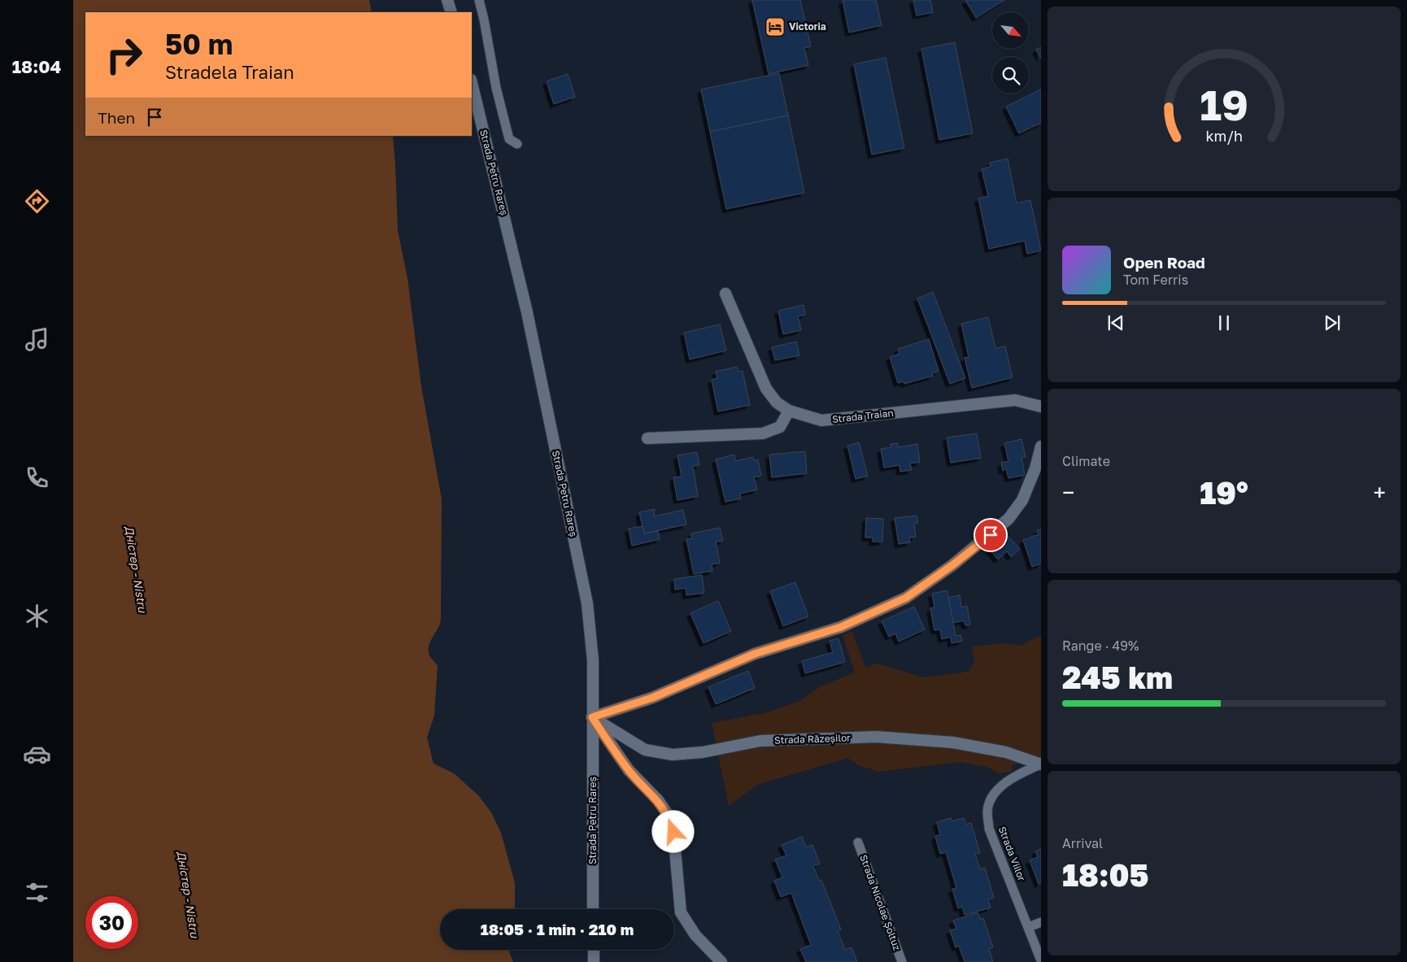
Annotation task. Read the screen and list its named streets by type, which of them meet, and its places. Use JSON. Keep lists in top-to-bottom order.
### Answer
{
  "streets": {
    "street": ["Strada Petru Rareș", "Strada Traian", "Strada Răzeșilor"],
    "lane": ["Strada Viilor", "Strada Nicolae Șoltuz"]
  },
  "crossings": [
    ["Strada Petru Rareș", "Strada Răzeșilor"],
    ["Strada Răzeșilor", "Strada Viilor"]
  ],
  "water": ["Дністер - Nistru"],
  "places": {
    "hotel": ["Victoria"]
  },
  "north": "bottom right",
  "page": {
    "tabs": "18:04",
    "turn": ["50 m", "Stradela Traian"],
    "then": "Then",
    "song": ["Open Road", "Tom Ferris"],
    "tile": [
      "Climate",
      ["Range · 49%", "245 km"],
      ["Arrival", "18:05"]
    ],
    "heat": ["−", "19°", "+"],
    "limit": "30",
    "trip": "18:05 · 1 min · 210 m",
    "gauge": ["19", "km/h"]
  }
}
